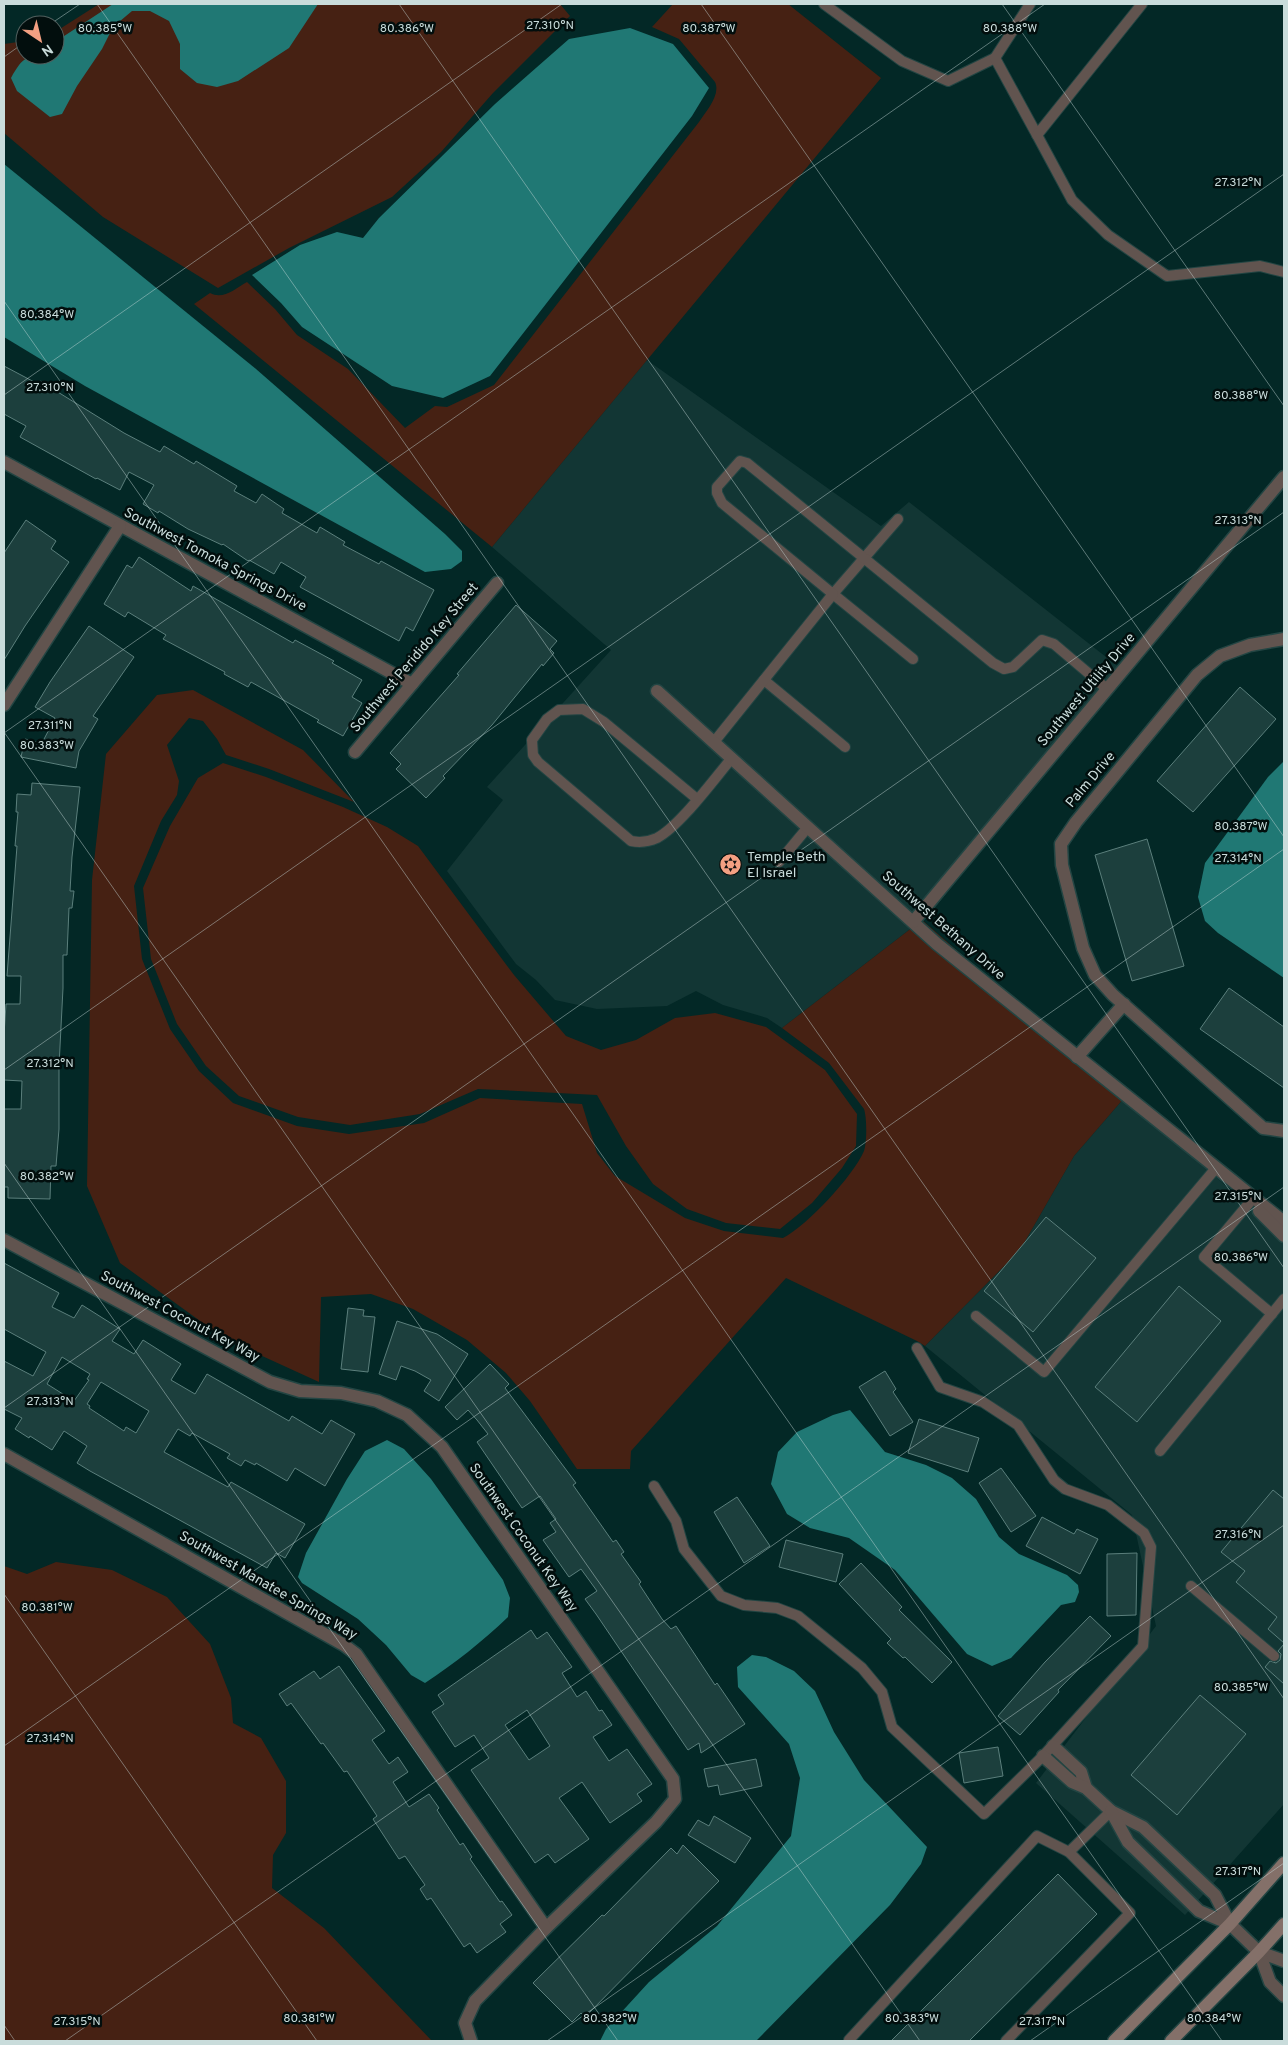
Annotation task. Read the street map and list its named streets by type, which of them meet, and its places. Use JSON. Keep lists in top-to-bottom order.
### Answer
{
  "streets": {
    "street": [
      "Southwest Tomoka Springs Drive",
      "Southwest Peridido Key Street",
      "Southwest Utility Drive",
      "Palm Drive",
      "Southwest Bethany Drive",
      "Southwest Coconut Key Way",
      "Southwest Manatee Springs Way"
    ]
  },
  "crossings": [
    ["Southwest Tomoka Springs Drive", "Southwest Peridido Key Street"],
    ["Southwest Utility Drive", "Southwest Bethany Drive"],
    ["Southwest Coconut Key Way", "Southwest Manatee Springs Way"]
  ],
  "places": {
    "synagogue": ["Temple Beth El Israel"]
  },
  "north": "bottom right",
  "coordinates": [
    "27.310°N",
    "80.385°W",
    "80.387°W",
    "80.386°W",
    "80.388°W",
    "27.312°N",
    "80.384°W",
    "27.313°N",
    "27.311°N",
    "80.383°W",
    "27.314°N",
    "80.382°W",
    "27.315°N",
    "27.316°N",
    "80.381°W",
    "27.317°N"
  ]
}
